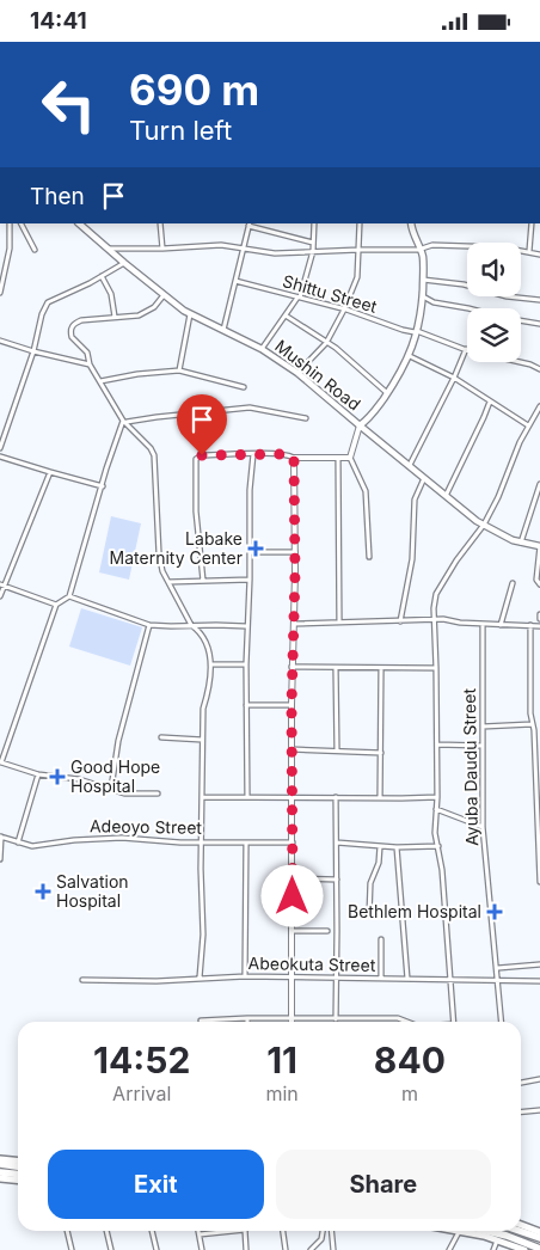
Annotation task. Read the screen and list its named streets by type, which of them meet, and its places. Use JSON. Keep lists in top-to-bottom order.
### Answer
{
  "streets": {
    "main road": ["Mushin Road"],
    "street": [
      "Shittu Street",
      "Ayuba Daudu Street",
      "Adeoyo Street",
      "Abeokuta Street"
    ]
  },
  "crossings": [
    ["Ayuba Daudu Street", "Abeokuta Street"]
  ],
  "places": {
    "health": [
      "Labake Maternity Center",
      "Good Hope Hospital",
      "Salvation Hospital",
      "Bethlem Hospital"
    ]
  },
  "page": {
    "status": "14:41",
    "turn": ["690 m", "Turn left"],
    "then": "Then",
    "eta": [
      "14:52",
      "Arrival",
      "11",
      "min",
      "840",
      "m"
    ],
    "buttons": ["Exit", "Share"]
  }
}
